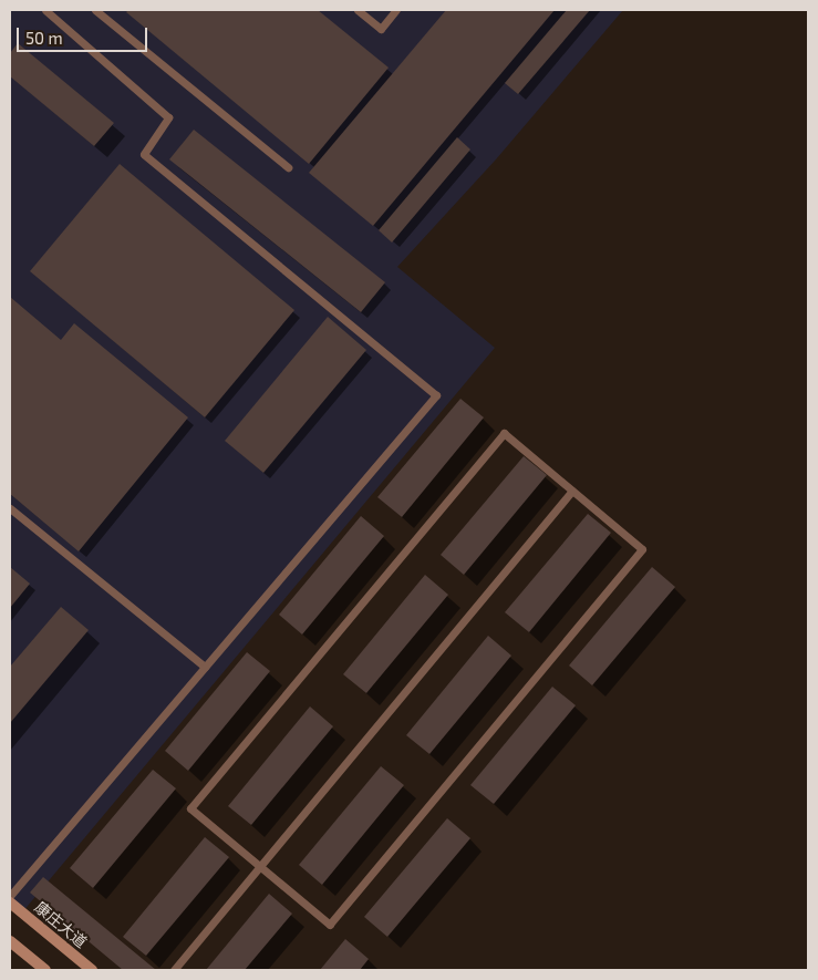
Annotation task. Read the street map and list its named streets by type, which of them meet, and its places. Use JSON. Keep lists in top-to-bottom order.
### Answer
{
  "streets": {
    "main road": ["康庄大道"]
  },
  "scale_bar": "50 m"
}
